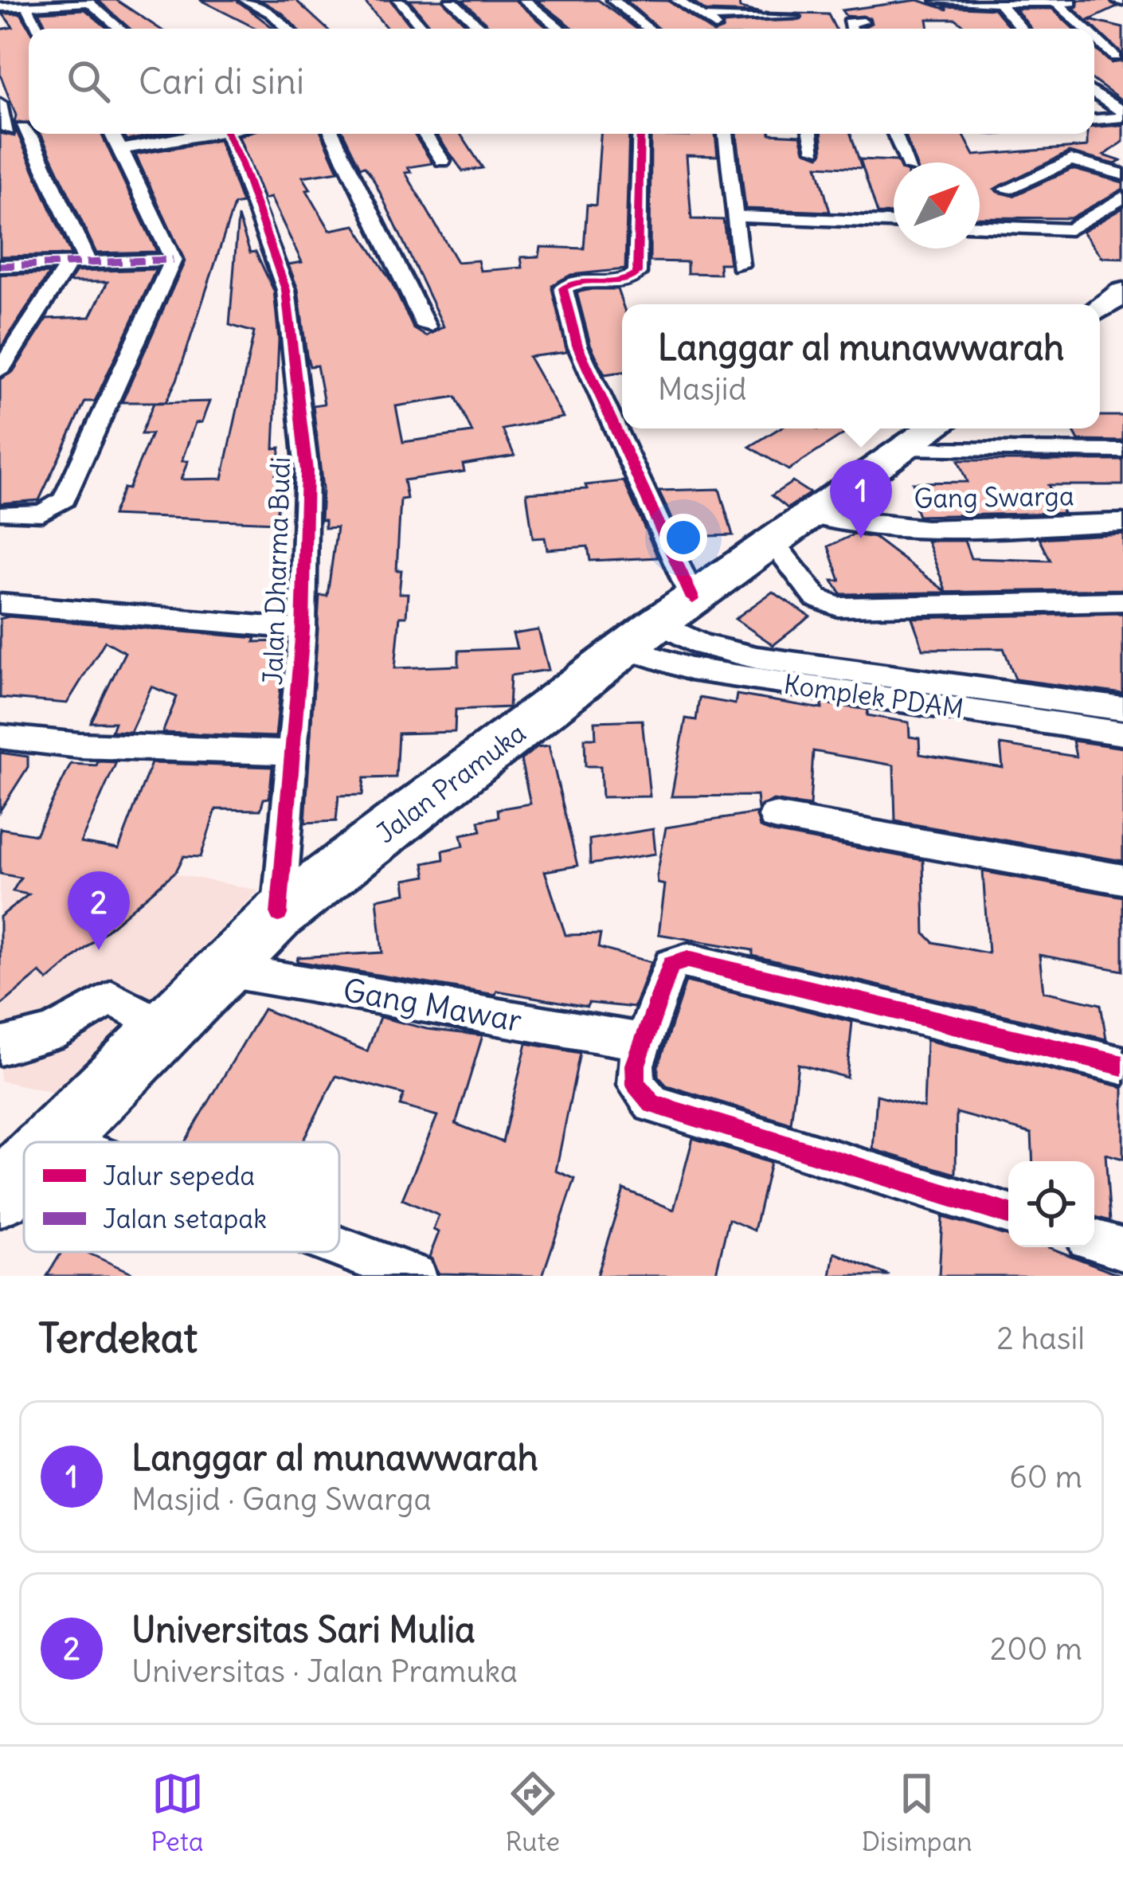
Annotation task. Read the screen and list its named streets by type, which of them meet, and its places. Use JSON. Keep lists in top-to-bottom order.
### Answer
{
  "streets": {
    "main road": ["Jalan Pramuka"],
    "street": [
      "Gang Swarga",
      "Jalan Dharma Budi",
      "Komplek PDAM",
      "Gang Mawar"
    ]
  },
  "crossings": [
    ["Gang Swarga", "Jalan Pramuka"],
    ["Jalan Dharma Budi", "Jalan Pramuka"],
    ["Komplek PDAM", "Jalan Pramuka"],
    ["Jalan Pramuka", "Gang Mawar"]
  ],
  "legend": ["Jalur sepeda", "Jalan setapak"],
  "north": "top right",
  "page": {
    "search": "Cari di sini",
    "popup": ["Langgar al munawwarah", "Masjid"],
    "pins": ["1", "2"],
    "heading": ["Terdekat", "2 hasil"],
    "list": [
      {
        "mark": "1",
        "name": "Langgar al munawwarah",
        "note": "Masjid · Gang Swarga",
        "value": "60 m"
      },
      {
        "mark": "2",
        "name": "Universitas Sari Mulia",
        "note": "Universitas · Jalan Pramuka",
        "value": "200 m"
      }
    ],
    "nav": ["Peta", "Rute", "Disimpan"]
  }
}
